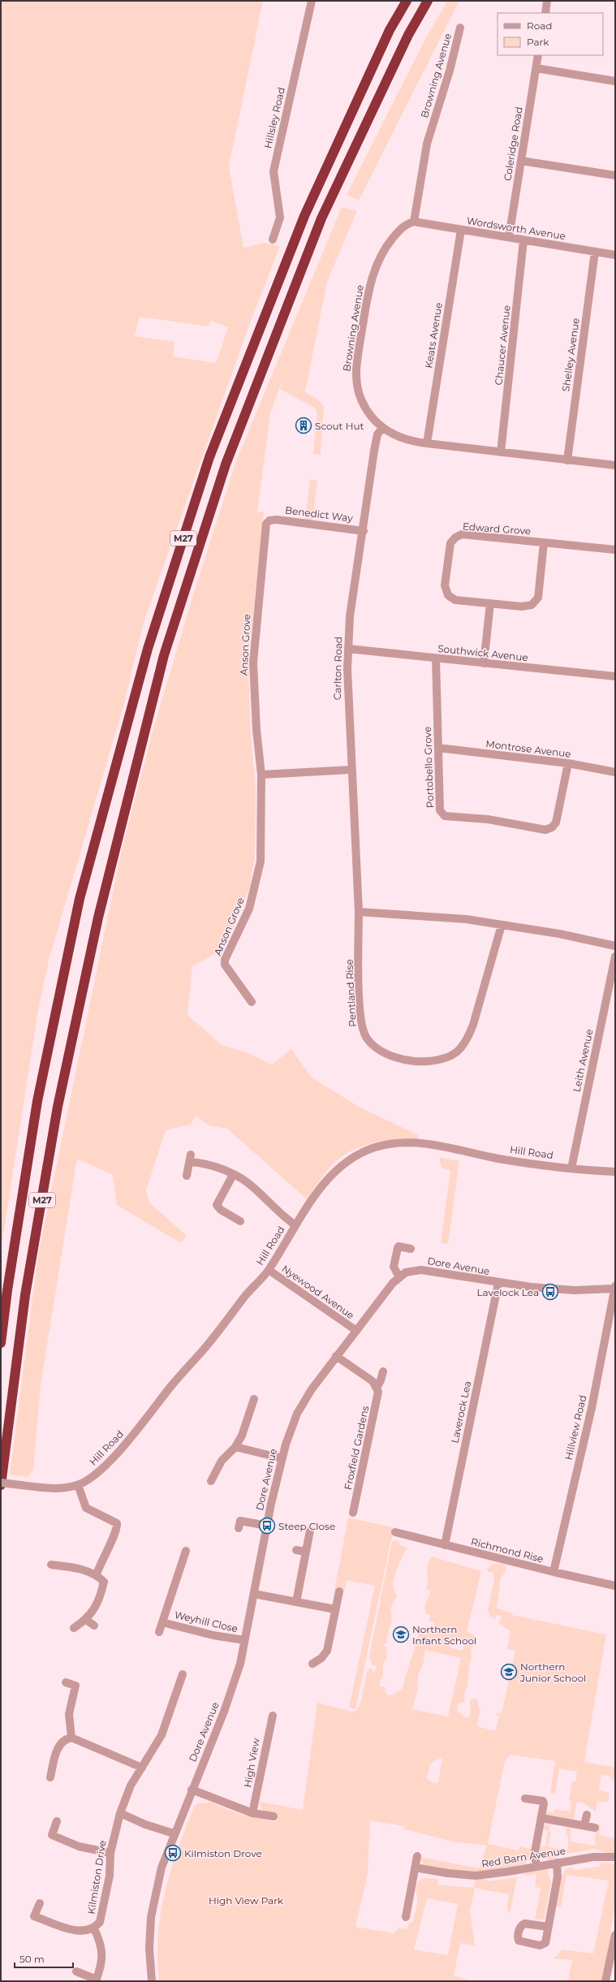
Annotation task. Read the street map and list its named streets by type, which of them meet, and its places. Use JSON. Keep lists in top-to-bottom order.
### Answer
{
  "streets": {
    "highway": ["M27"],
    "street": [
      "Browning Avenue",
      "Hillsley Road",
      "Coleridge Road",
      "Wordsworth Avenue",
      "Keats Avenue",
      "Chaucer Avenue",
      "Shelley Avenue",
      "Benedict Way",
      "Edward Grove",
      "Anson Grove",
      "Southwick Avenue",
      "Carlton Road",
      "Montrose Avenue",
      "Portobello Grove",
      "Pentland Rise",
      "Leith Avenue",
      "Hill Road",
      "Dore Avenue",
      "Nyewood Avenue",
      "Laverock Lea",
      "Hillview Road",
      "Froxfield Gardens",
      "Richmond Rise",
      "Weyhill Close",
      "High View",
      "Red Barn Avenue",
      "Kilmiston Drive"
    ]
  },
  "crossings": [
    ["Browning Avenue", "Wordsworth Avenue"],
    ["Browning Avenue", "Keats Avenue"],
    ["Browning Avenue", "Chaucer Avenue"],
    ["Browning Avenue", "Shelley Avenue"],
    ["Browning Avenue", "Carlton Road"],
    ["Coleridge Road", "Wordsworth Avenue"],
    ["Wordsworth Avenue", "Keats Avenue"],
    ["Wordsworth Avenue", "Chaucer Avenue"],
    ["Wordsworth Avenue", "Shelley Avenue"],
    ["Benedict Way", "Anson Grove"],
    ["Benedict Way", "Carlton Road"],
    ["M27", "Hill Road"],
    ["Southwick Avenue", "Carlton Road"],
    ["Southwick Avenue", "Portobello Grove"],
    ["Carlton Road", "Pentland Rise"],
    ["Montrose Avenue", "Portobello Grove"],
    ["Leith Avenue", "Hill Road"],
    ["Hill Road", "Nyewood Avenue"],
    ["Dore Avenue", "Nyewood Avenue"],
    ["Dore Avenue", "Laverock Lea"],
    ["Dore Avenue", "Hillview Road"],
    ["Dore Avenue", "Weyhill Close"],
    ["Laverock Lea", "Richmond Rise"],
    ["Hillview Road", "Richmond Rise"]
  ],
  "parks": ["High View Park"],
  "places": {
    "building": ["Scout Hut"],
    "bus stop": ["Lavelock Lea", "Steep Close", "Kilmiston Drove"],
    "school or university": ["Northern Infant School", "Northern Junior School"]
  },
  "legend": ["Road", "Park"],
  "scale_bar": "50 m"
}
